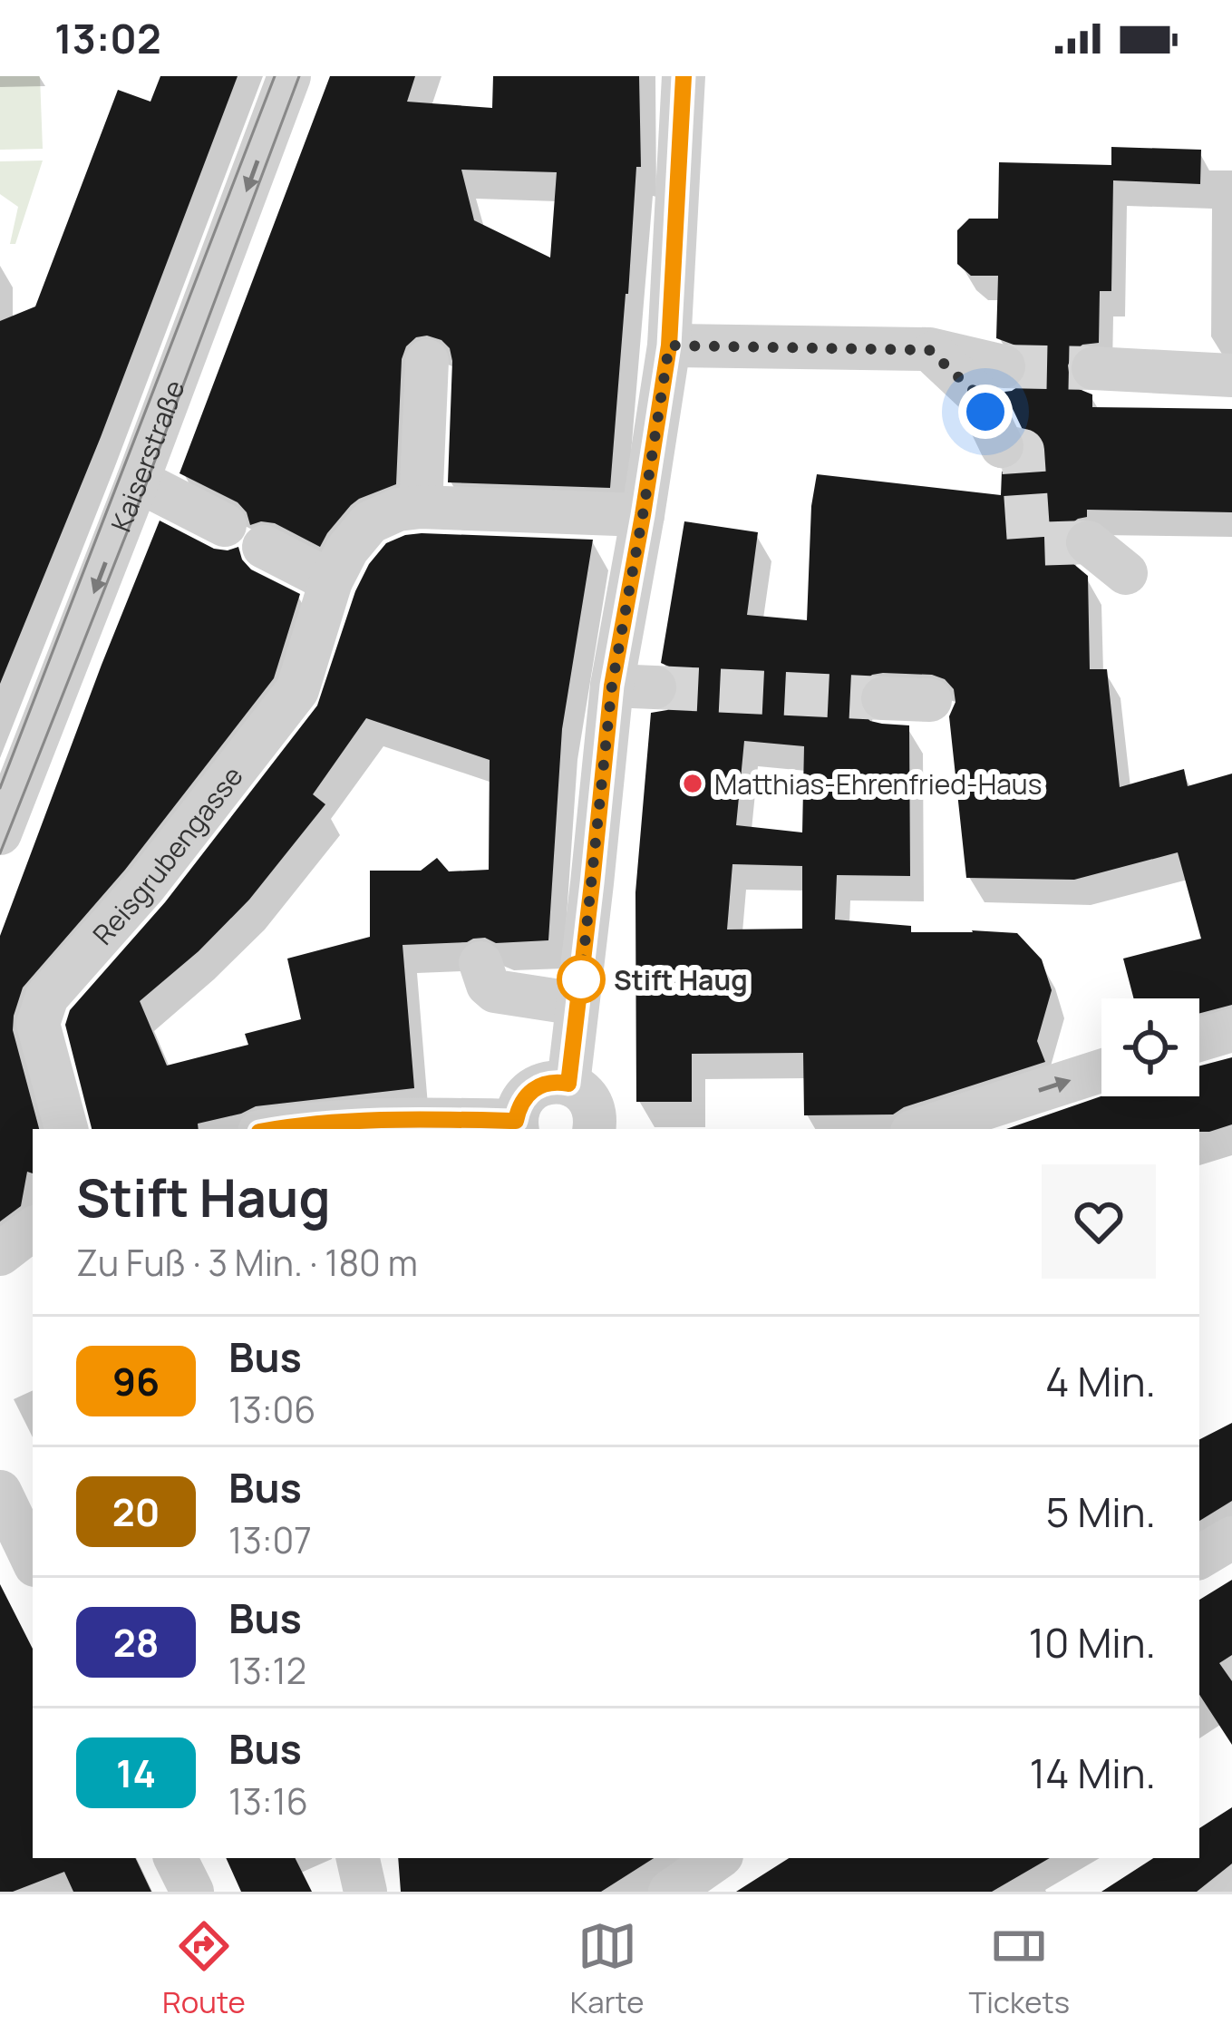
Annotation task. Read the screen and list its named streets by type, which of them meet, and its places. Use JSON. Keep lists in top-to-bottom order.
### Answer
{
  "streets": {
    "street": ["Kaiserstraße", "Reisgrubengasse"]
  },
  "one_way": ["Kaiserstraße"],
  "places": ["Matthias-Ehrenfried-Haus", "Stift Haug"],
  "lines": ["bus line 96"],
  "page": {
    "status": "13:02",
    "heading": ["Stift Haug", "Zu Fuß · 3 Min. · 180 m"],
    "list": [
      {
        "mark": "96",
        "name": "Bus",
        "note": "13:06",
        "value": "4 Min."
      },
      {
        "mark": "20",
        "name": "Bus",
        "note": "13:07",
        "value": "5 Min."
      },
      {
        "mark": "28",
        "name": "Bus",
        "note": "13:12",
        "value": "10 Min."
      },
      {
        "mark": "14",
        "name": "Bus",
        "note": "13:16",
        "value": "14 Min."
      }
    ],
    "tabs": ["Route", "Karte", "Tickets"]
  }
}
